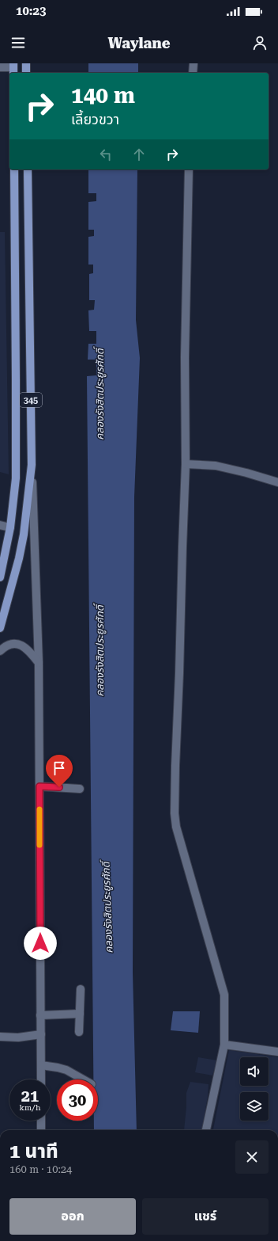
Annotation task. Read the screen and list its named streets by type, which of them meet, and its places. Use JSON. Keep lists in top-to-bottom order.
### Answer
{
  "streets": {
    "main road": ["345"]
  },
  "water": ["คลองรังสิตประยูรศักดิ์"],
  "page": {
    "status": "10:23",
    "header": "Waylane",
    "turn": ["140 m", "เลี้ยวขวา"],
    "speed": "21 km/h",
    "limit": "30",
    "heading": ["1 นาที", "160 m · 10:24"],
    "buttons": ["ออก", "แชร์"]
  }
}
